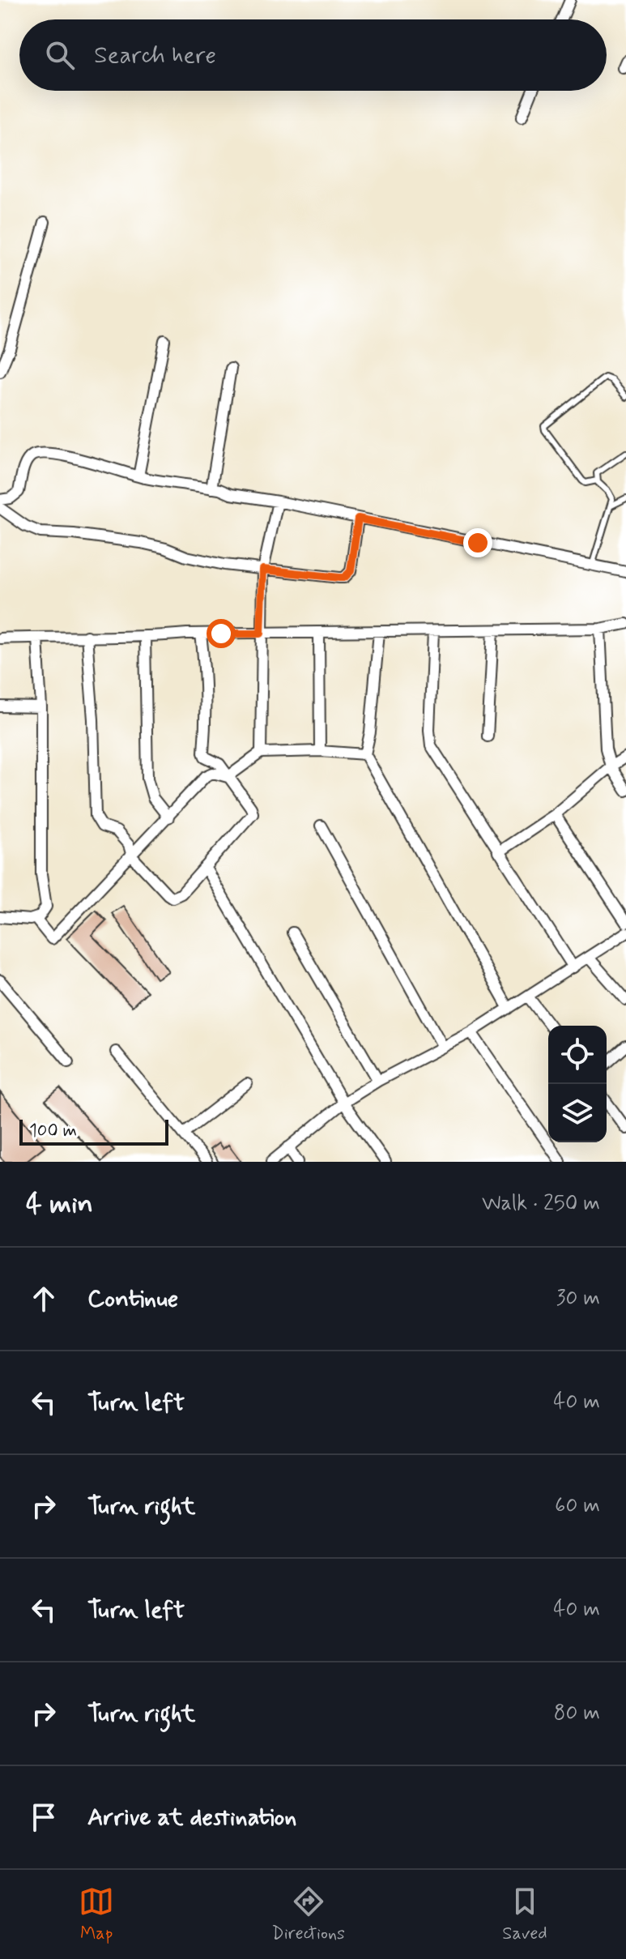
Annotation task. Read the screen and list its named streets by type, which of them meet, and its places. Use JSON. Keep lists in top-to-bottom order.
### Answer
{
  "scale_bar": "100 m",
  "page": {
    "search": "Search here",
    "scale": "100 m",
    "heading": ["4 min", "Walk · 250 m"],
    "list": [
      ["Continue", "30 m"],
      ["Turn left", "40 m"],
      ["Turn right", "60 m"],
      ["Turn left", "40 m"],
      ["Turn right", "80 m"],
      "Arrive at destination"
    ],
    "nav": ["Map", "Directions", "Saved"]
  }
}
